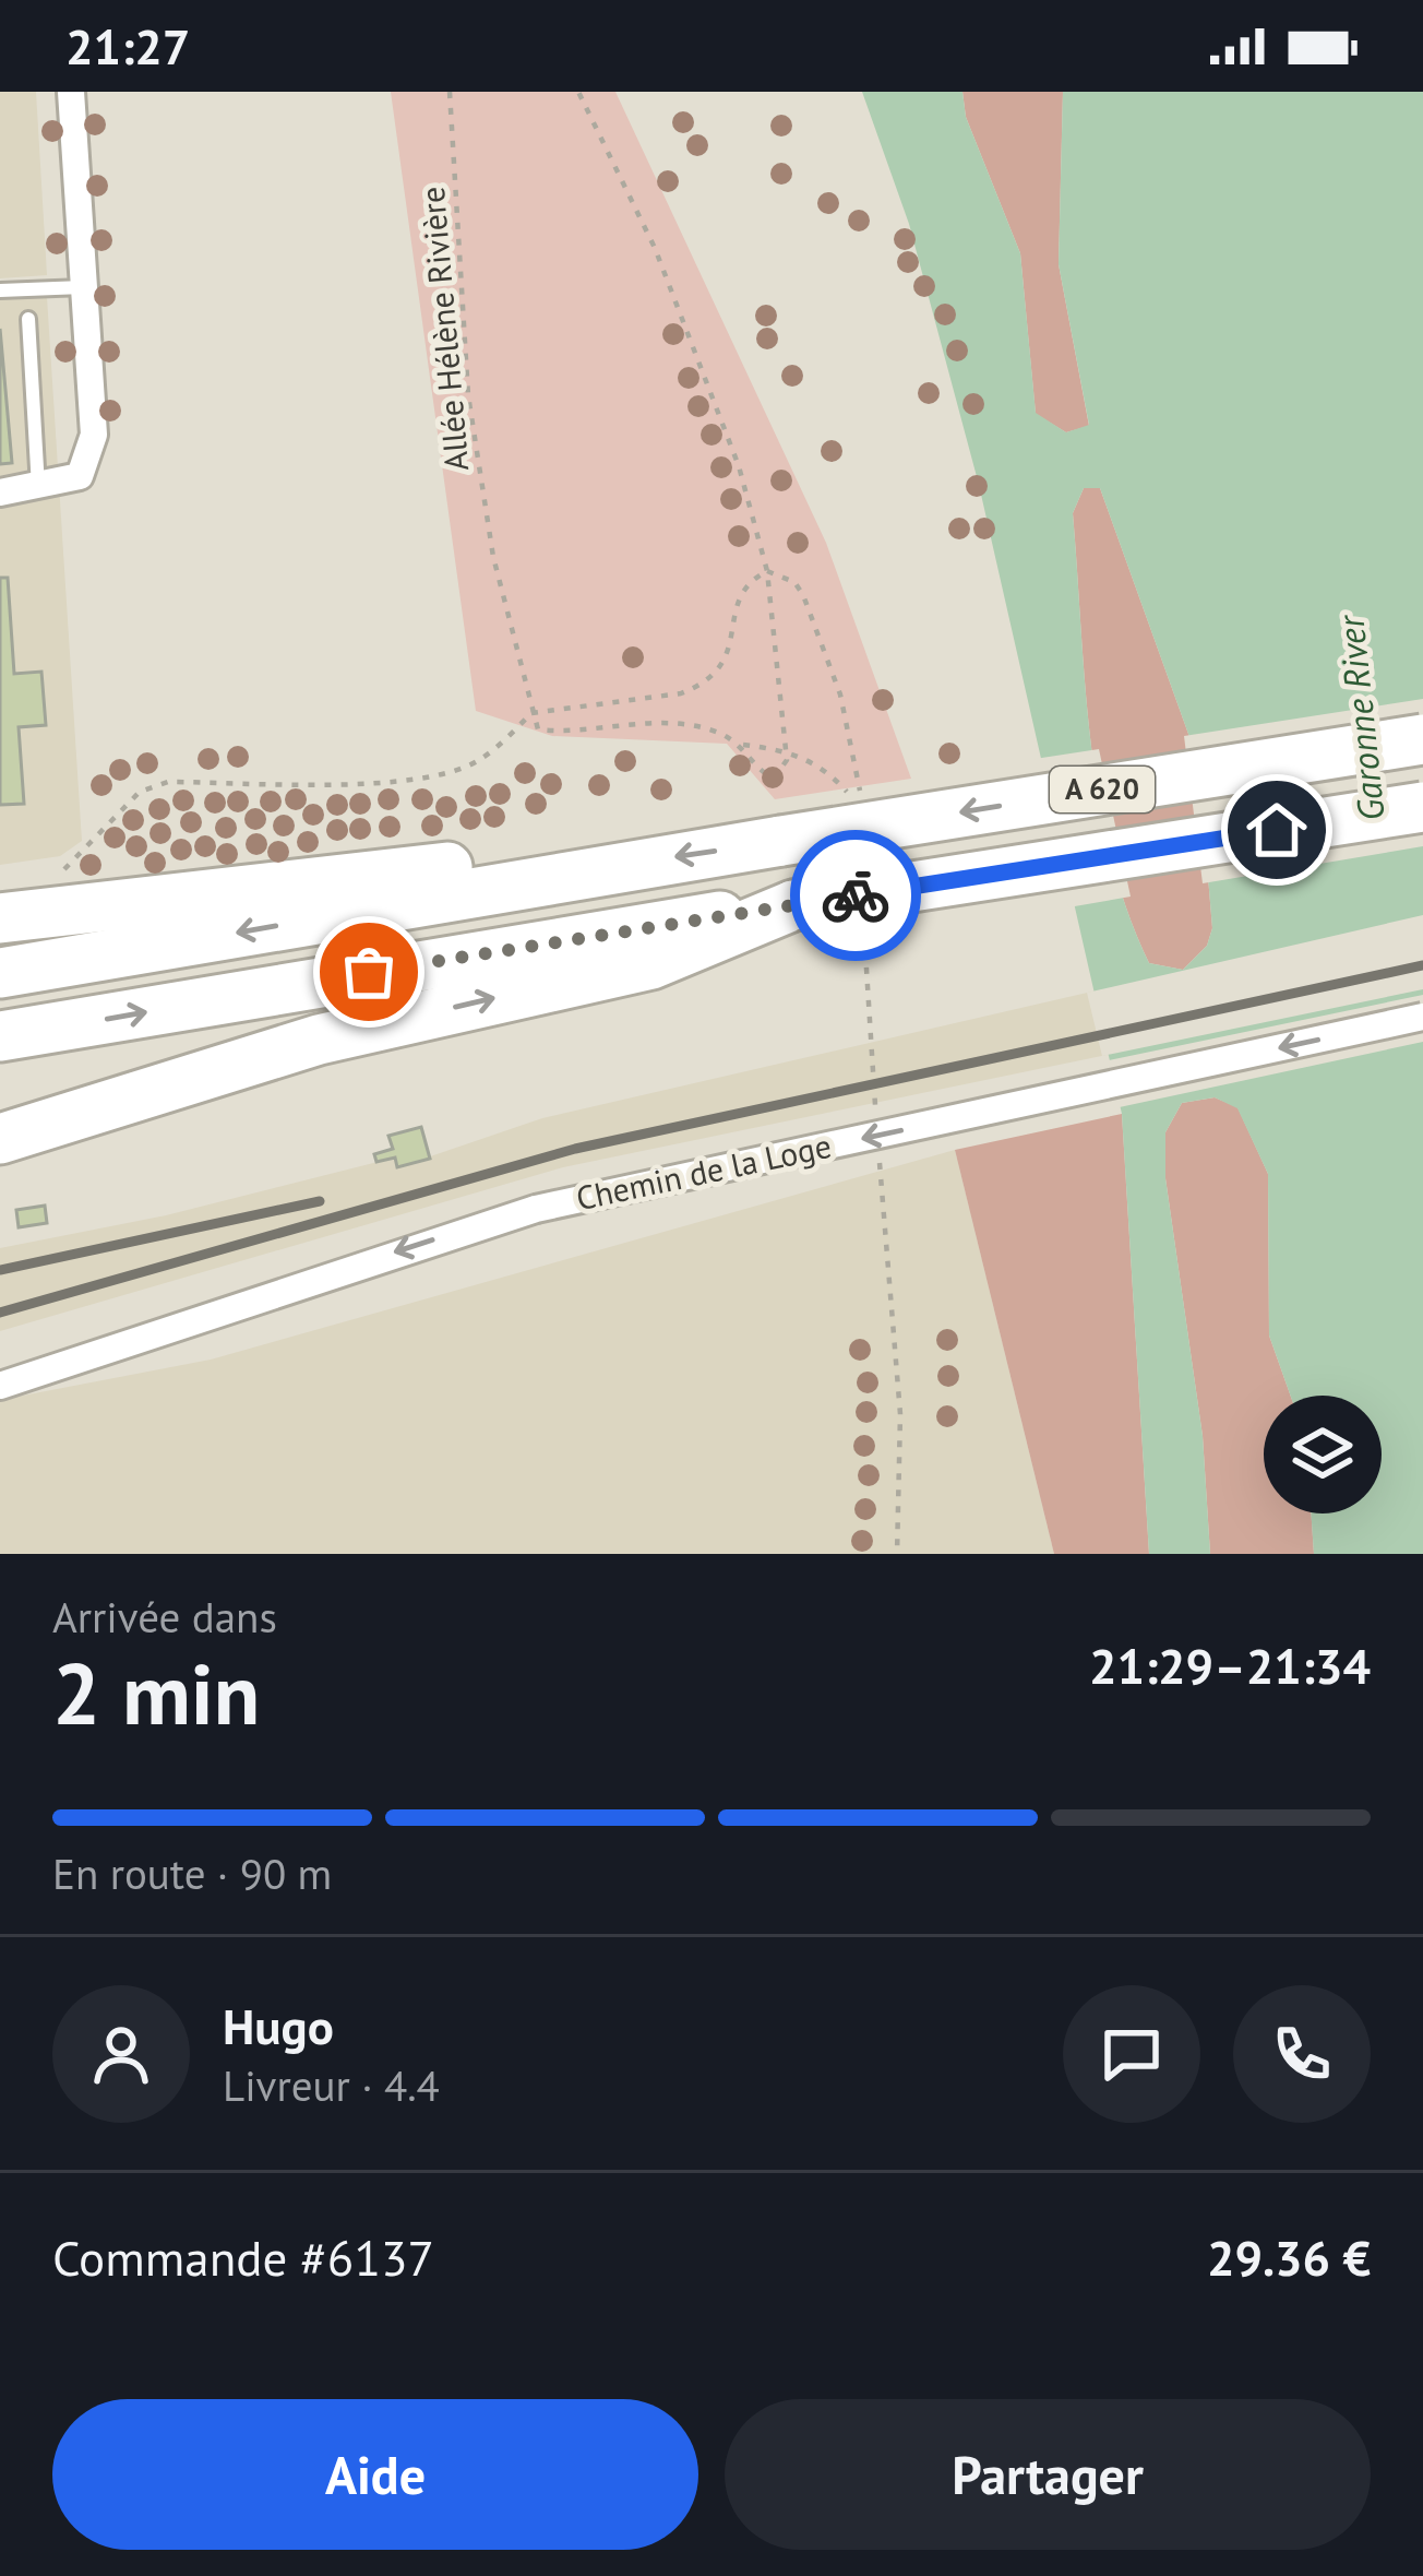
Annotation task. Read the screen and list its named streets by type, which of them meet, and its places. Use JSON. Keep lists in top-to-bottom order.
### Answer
{
  "streets": {
    "highway": ["A 620"],
    "street": ["Chemin de la Loge"],
    "path": ["Allée Hélène Rivière"]
  },
  "one_way": ["Chemin de la Loge"],
  "water": ["Garonne River"],
  "page": {
    "status": "21:27",
    "heading": ["2 min", "Arrivée dans", "21:29–21:34"],
    "panel": [
      "Hugo",
      "Livreur · 4.4",
      "Commande #6137",
      "29.36 €"
    ],
    "bar": "En route · 90 m",
    "buttons": ["Aide", "Partager"]
  }
}
